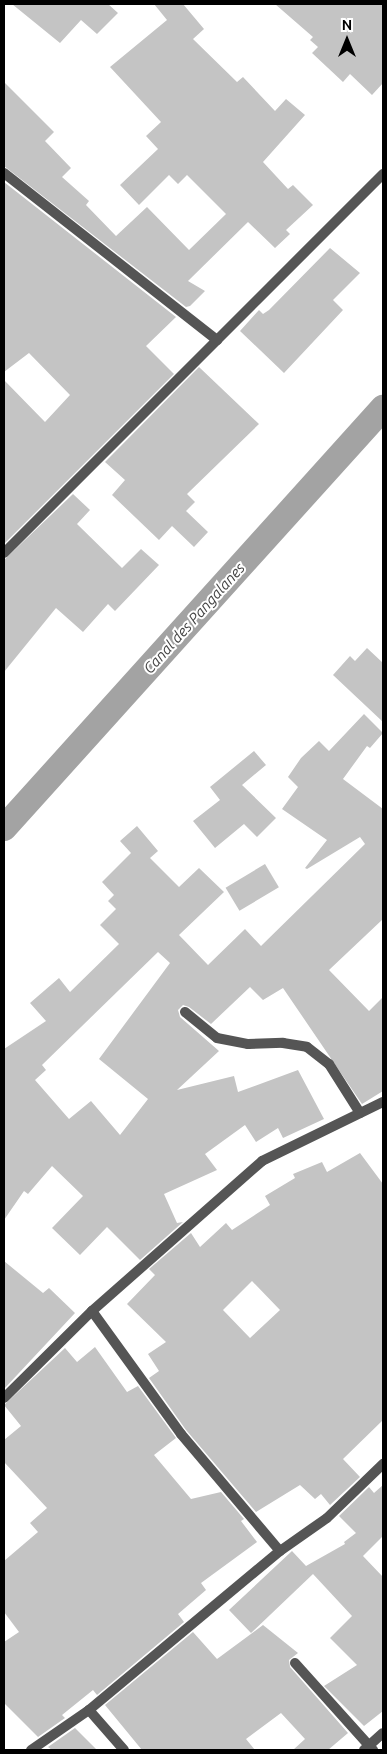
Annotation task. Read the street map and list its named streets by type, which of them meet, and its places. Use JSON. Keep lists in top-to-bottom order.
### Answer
{
  "water": ["Canal des Pangalanes"],
  "north": "top"
}
